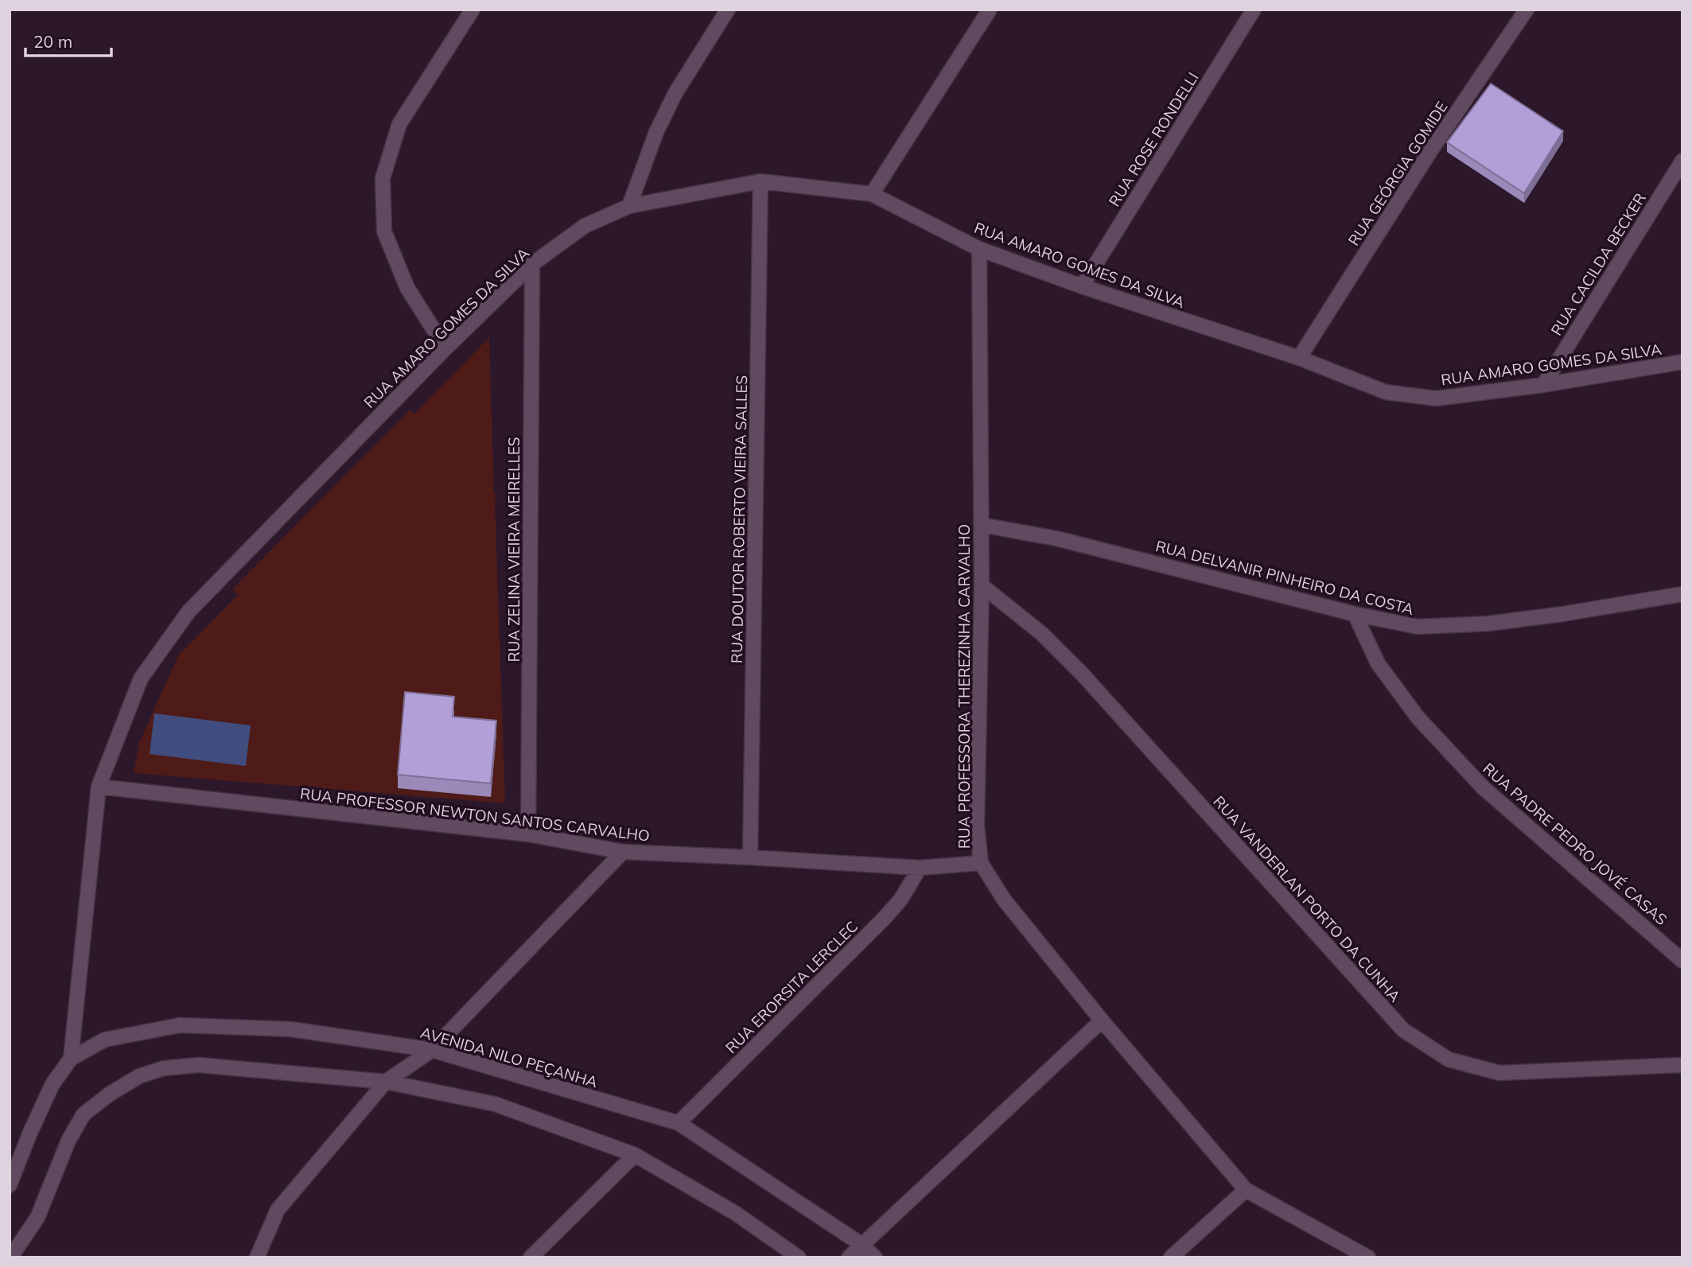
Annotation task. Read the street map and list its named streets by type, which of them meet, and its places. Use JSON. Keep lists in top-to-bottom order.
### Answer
{
  "streets": {
    "street": [
      "RUA ROSE RONDELLI",
      "RUA GEÓRGIA GOMIDE",
      "RUA CACILDA BECKER",
      "RUA AMARO GOMES DA SILVA",
      "RUA DOUTOR ROBERTO VIEIRA SALLES",
      "RUA ZELINA VIEIRA MEIRELLES",
      "RUA DELVANIR PINHEIRO DA COSTA",
      "RUA PROFESSORA THEREZINHA CARVALHO",
      "RUA PROFESSOR NEWTON SANTOS CARVALHO",
      "RUA PADRE PEDRO JOVÉ CASAS",
      "RUA VANDERLAN PORTO DA CUNHA",
      "RUA ERORSITA LERCLEC",
      "AVENIDA NILO PEÇANHA"
    ]
  },
  "crossings": [
    ["RUA ROSE RONDELLI", "RUA AMARO GOMES DA SILVA"],
    ["RUA GEÓRGIA GOMIDE", "RUA AMARO GOMES DA SILVA"],
    ["RUA CACILDA BECKER", "RUA AMARO GOMES DA SILVA"],
    ["RUA AMARO GOMES DA SILVA", "RUA DOUTOR ROBERTO VIEIRA SALLES"],
    ["RUA AMARO GOMES DA SILVA", "RUA ZELINA VIEIRA MEIRELLES"],
    ["RUA AMARO GOMES DA SILVA", "RUA PROFESSORA THEREZINHA CARVALHO"],
    ["RUA AMARO GOMES DA SILVA", "RUA PROFESSOR NEWTON SANTOS CARVALHO"],
    ["RUA AMARO GOMES DA SILVA", "AVENIDA NILO PEÇANHA"],
    ["RUA DOUTOR ROBERTO VIEIRA SALLES", "RUA PROFESSOR NEWTON SANTOS CARVALHO"],
    ["RUA ZELINA VIEIRA MEIRELLES", "RUA PROFESSOR NEWTON SANTOS CARVALHO"],
    ["RUA DELVANIR PINHEIRO DA COSTA", "RUA PROFESSORA THEREZINHA CARVALHO"],
    ["RUA DELVANIR PINHEIRO DA COSTA", "RUA PADRE PEDRO JOVÉ CASAS"],
    ["RUA PROFESSORA THEREZINHA CARVALHO", "RUA PROFESSOR NEWTON SANTOS CARVALHO"],
    ["RUA PROFESSORA THEREZINHA CARVALHO", "RUA VANDERLAN PORTO DA CUNHA"],
    ["RUA PROFESSOR NEWTON SANTOS CARVALHO", "RUA ERORSITA LERCLEC"],
    ["RUA ERORSITA LERCLEC", "AVENIDA NILO PEÇANHA"]
  ],
  "scale_bar": "20 m"
}
